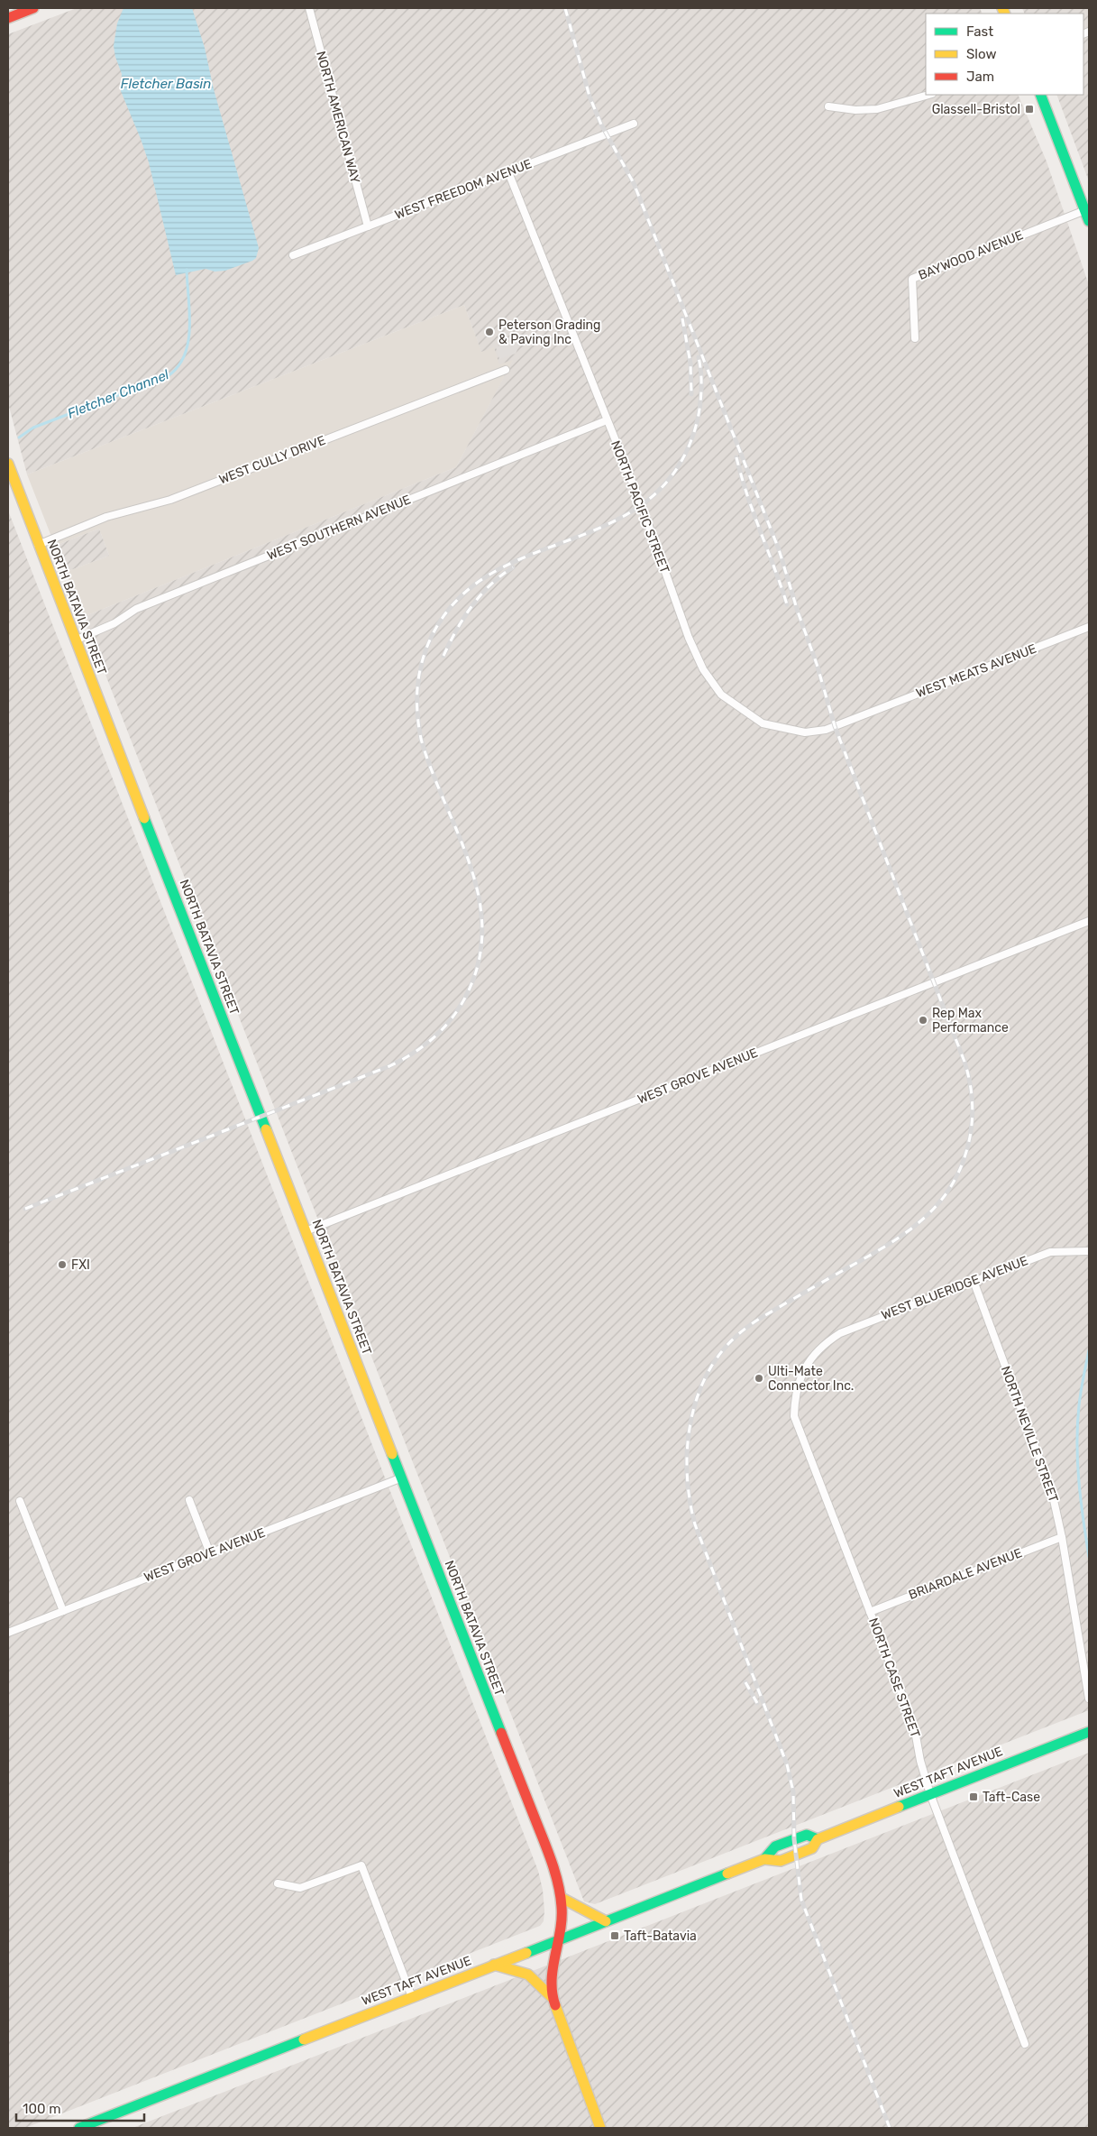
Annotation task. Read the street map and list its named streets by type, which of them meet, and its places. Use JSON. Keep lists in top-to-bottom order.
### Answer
{
  "streets": {
    "main road": ["NORTH BATAVIA STREET", "WEST TAFT AVENUE"],
    "street": [
      "NORTH AMERICAN WAY",
      "WEST FREEDOM AVENUE",
      "BAYWOOD AVENUE",
      "WEST CULLY DRIVE",
      "NORTH PACIFIC STREET",
      "WEST SOUTHERN AVENUE",
      "WEST MEATS AVENUE",
      "WEST GROVE AVENUE",
      "WEST BLUERIDGE AVENUE",
      "NORTH NEVILLE STREET",
      "BRIARDALE AVENUE",
      "NORTH CASE STREET"
    ]
  },
  "crossings": [
    ["NORTH AMERICAN WAY", "WEST FREEDOM AVENUE"],
    ["WEST FREEDOM AVENUE", "NORTH PACIFIC STREET"],
    ["WEST CULLY DRIVE", "NORTH BATAVIA STREET"],
    ["NORTH PACIFIC STREET", "WEST SOUTHERN AVENUE"],
    ["NORTH PACIFIC STREET", "WEST MEATS AVENUE"],
    ["WEST SOUTHERN AVENUE", "NORTH BATAVIA STREET"],
    ["NORTH BATAVIA STREET", "WEST GROVE AVENUE"],
    ["NORTH BATAVIA STREET", "WEST TAFT AVENUE"],
    ["WEST BLUERIDGE AVENUE", "NORTH NEVILLE STREET"],
    ["WEST BLUERIDGE AVENUE", "NORTH CASE STREET"],
    ["NORTH NEVILLE STREET", "BRIARDALE AVENUE"],
    ["BRIARDALE AVENUE", "NORTH CASE STREET"],
    ["NORTH CASE STREET", "WEST TAFT AVENUE"]
  ],
  "water": ["Fletcher Basin", "Fletcher Channel"],
  "places": {
    "transit": ["Glassell-Bristol", "Taft-Case", "Taft-Batavia"],
    "other": [
      "Peterson Grading & Paving Inc",
      "Rep Max Performance",
      "FXI",
      "Ulti-Mate Connector Inc."
    ]
  },
  "legend": ["Fast", "Slow", "Jam"],
  "scale_bar": "100 m"
}
